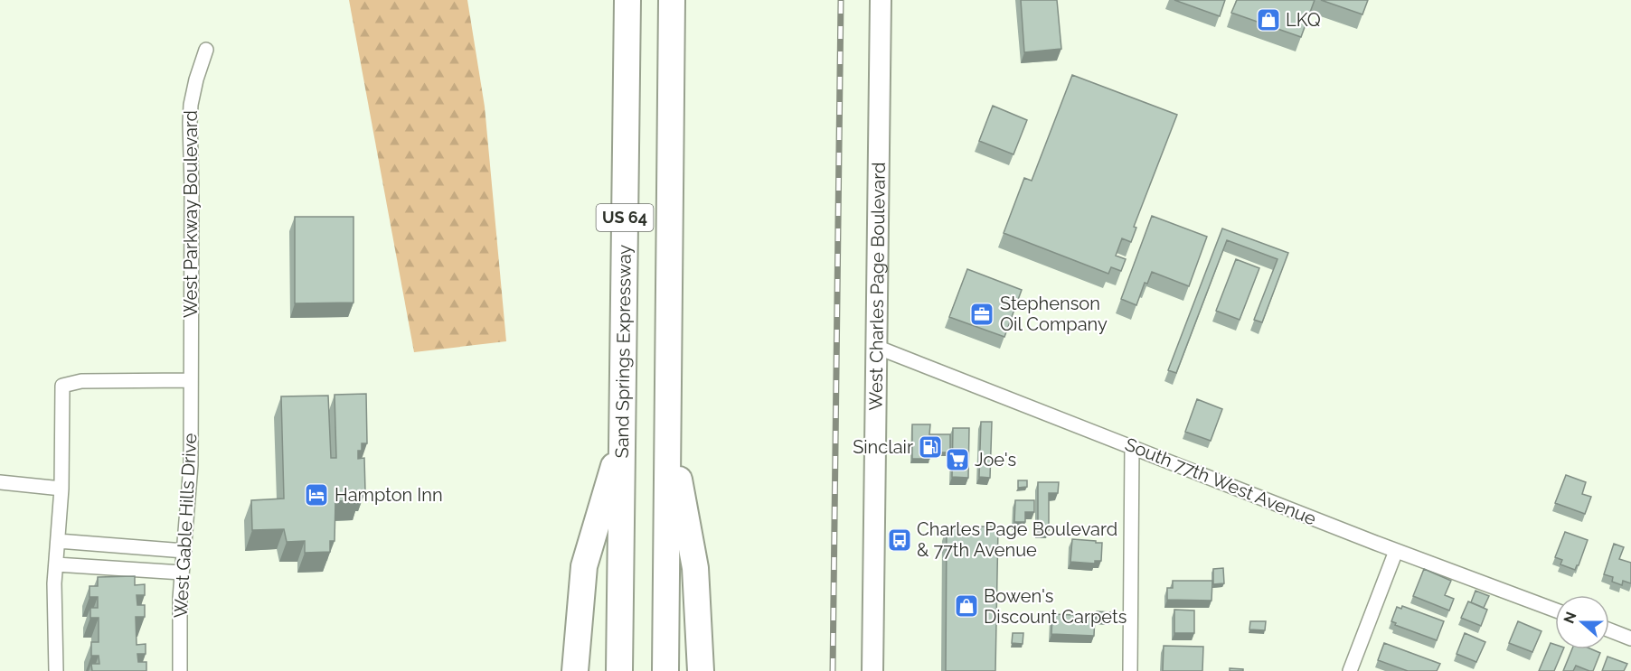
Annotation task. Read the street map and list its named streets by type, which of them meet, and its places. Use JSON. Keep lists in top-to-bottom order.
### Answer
{
  "streets": {
    "highway": ["US 64", "Sand Springs Expressway"],
    "main road": ["West Charles Page Boulevard"],
    "street": ["West Parkway Boulevard", "South 77th West Avenue", "West Gable Hills Drive"]
  },
  "crossings": [
    ["West Parkway Boulevard", "West Gable Hills Drive"],
    ["West Charles Page Boulevard", "South 77th West Avenue"]
  ],
  "places": {
    "shop": ["LKQ", "Bowen's Discount Carpets"],
    "office": ["Stephenson Oil Company"],
    "fuel station": ["Sinclair"],
    "supermarket": ["Joe's"],
    "hotel": ["Hampton Inn"],
    "bus stop": ["Charles Page Boulevard & 77th Avenue"]
  },
  "north": "left"
}
